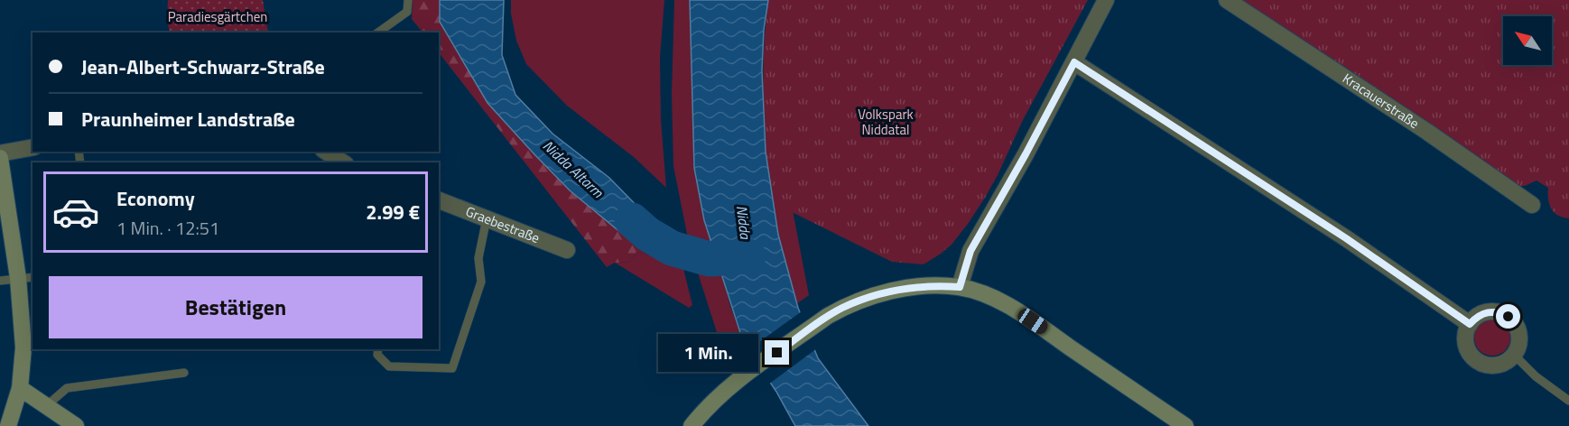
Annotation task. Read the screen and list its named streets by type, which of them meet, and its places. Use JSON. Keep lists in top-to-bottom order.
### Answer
{
  "streets": {
    "street": ["Kracauerstraße", "Graebestraße"]
  },
  "water": ["Nidda Altarm", "Nidda"],
  "parks": ["Paradiesgärtchen", "Volkspark Niddatal"],
  "north": "top left",
  "page": {
    "banner": ["Jean-Albert-Schwarz-Straße", "Praunheimer Landstraße"],
    "list": [
      {
        "name": "Economy",
        "note": "1 Min. · 12:51",
        "value": "2.99 €"
      }
    ],
    "buttons": "Bestätigen",
    "bubble": "1 Min."
  }
}
